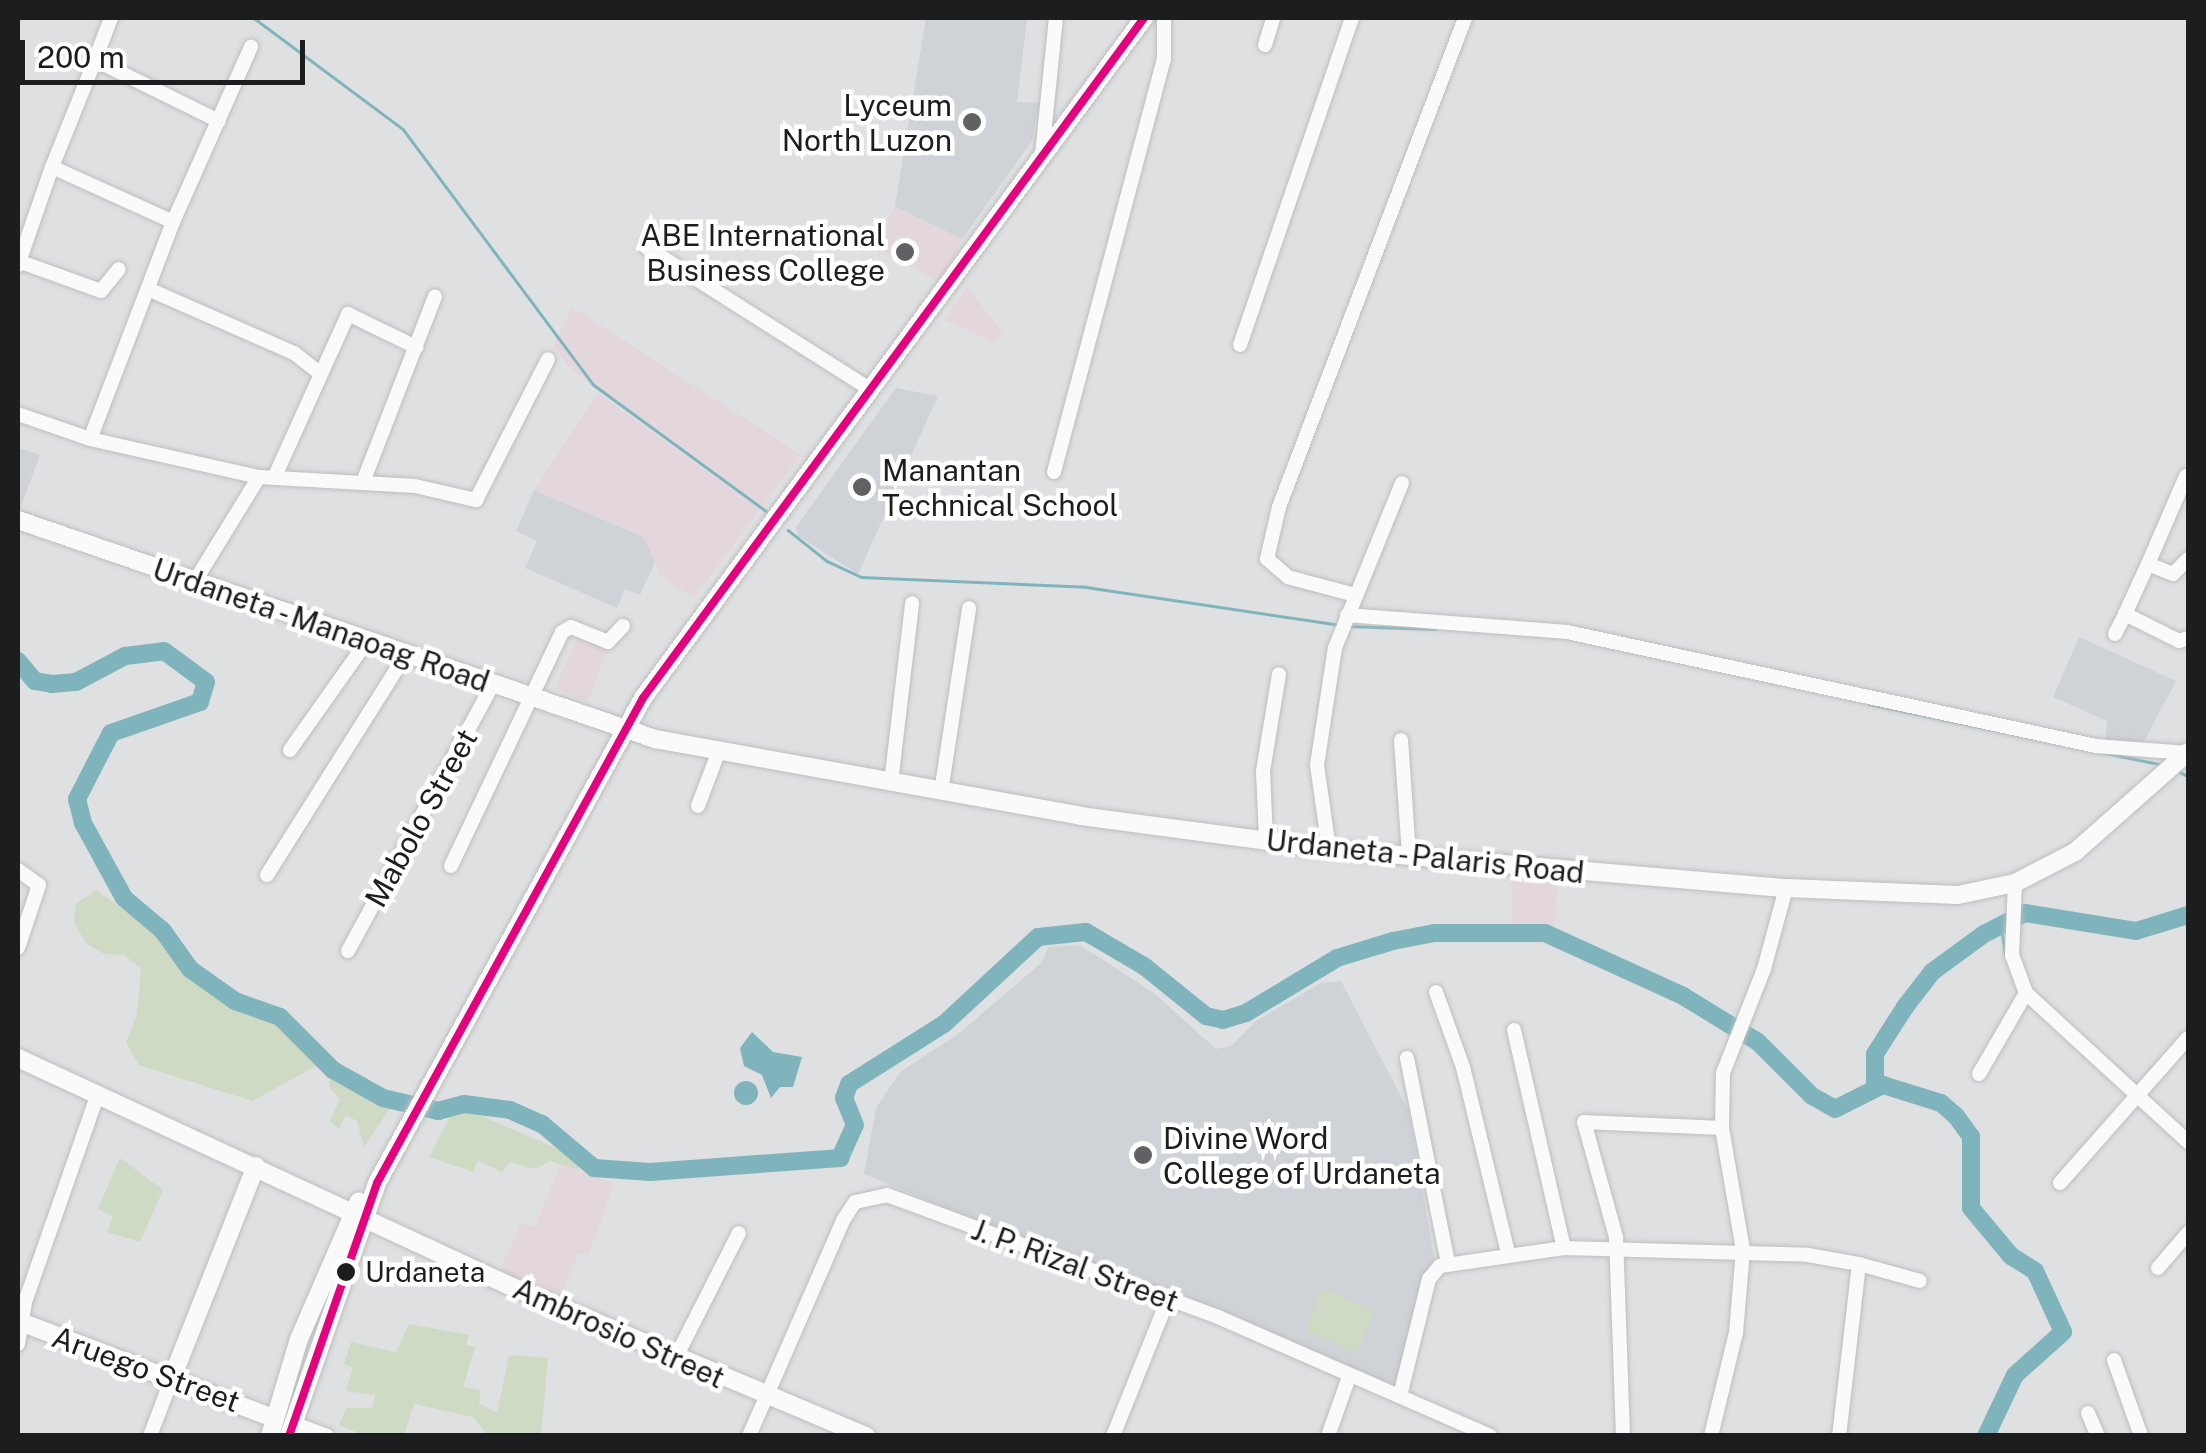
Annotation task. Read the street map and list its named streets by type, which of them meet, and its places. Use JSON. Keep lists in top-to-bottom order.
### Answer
{
  "streets": {
    "main road": [
      "Urdaneta - Manaoag Road",
      "Urdaneta - Palaris Road",
      "Ambrosio Street",
      "Aruego Street"
    ],
    "street": ["Mabolo Street", "J. P. Rizal Street"]
  },
  "crossings": [
    ["Urdaneta - Manaoag Road", "Mabolo Street"],
    ["Urdaneta - Manaoag Road", "Urdaneta - Palaris Road"],
    ["J. P. Rizal Street", "Ambrosio Street"]
  ],
  "places": [
    "Lyceum North Luzon",
    "ABE International Business College",
    "Manantan Technical School",
    "Divine Word College of Urdaneta",
    "Urdaneta"
  ],
  "scale_bar": "200 m"
}
